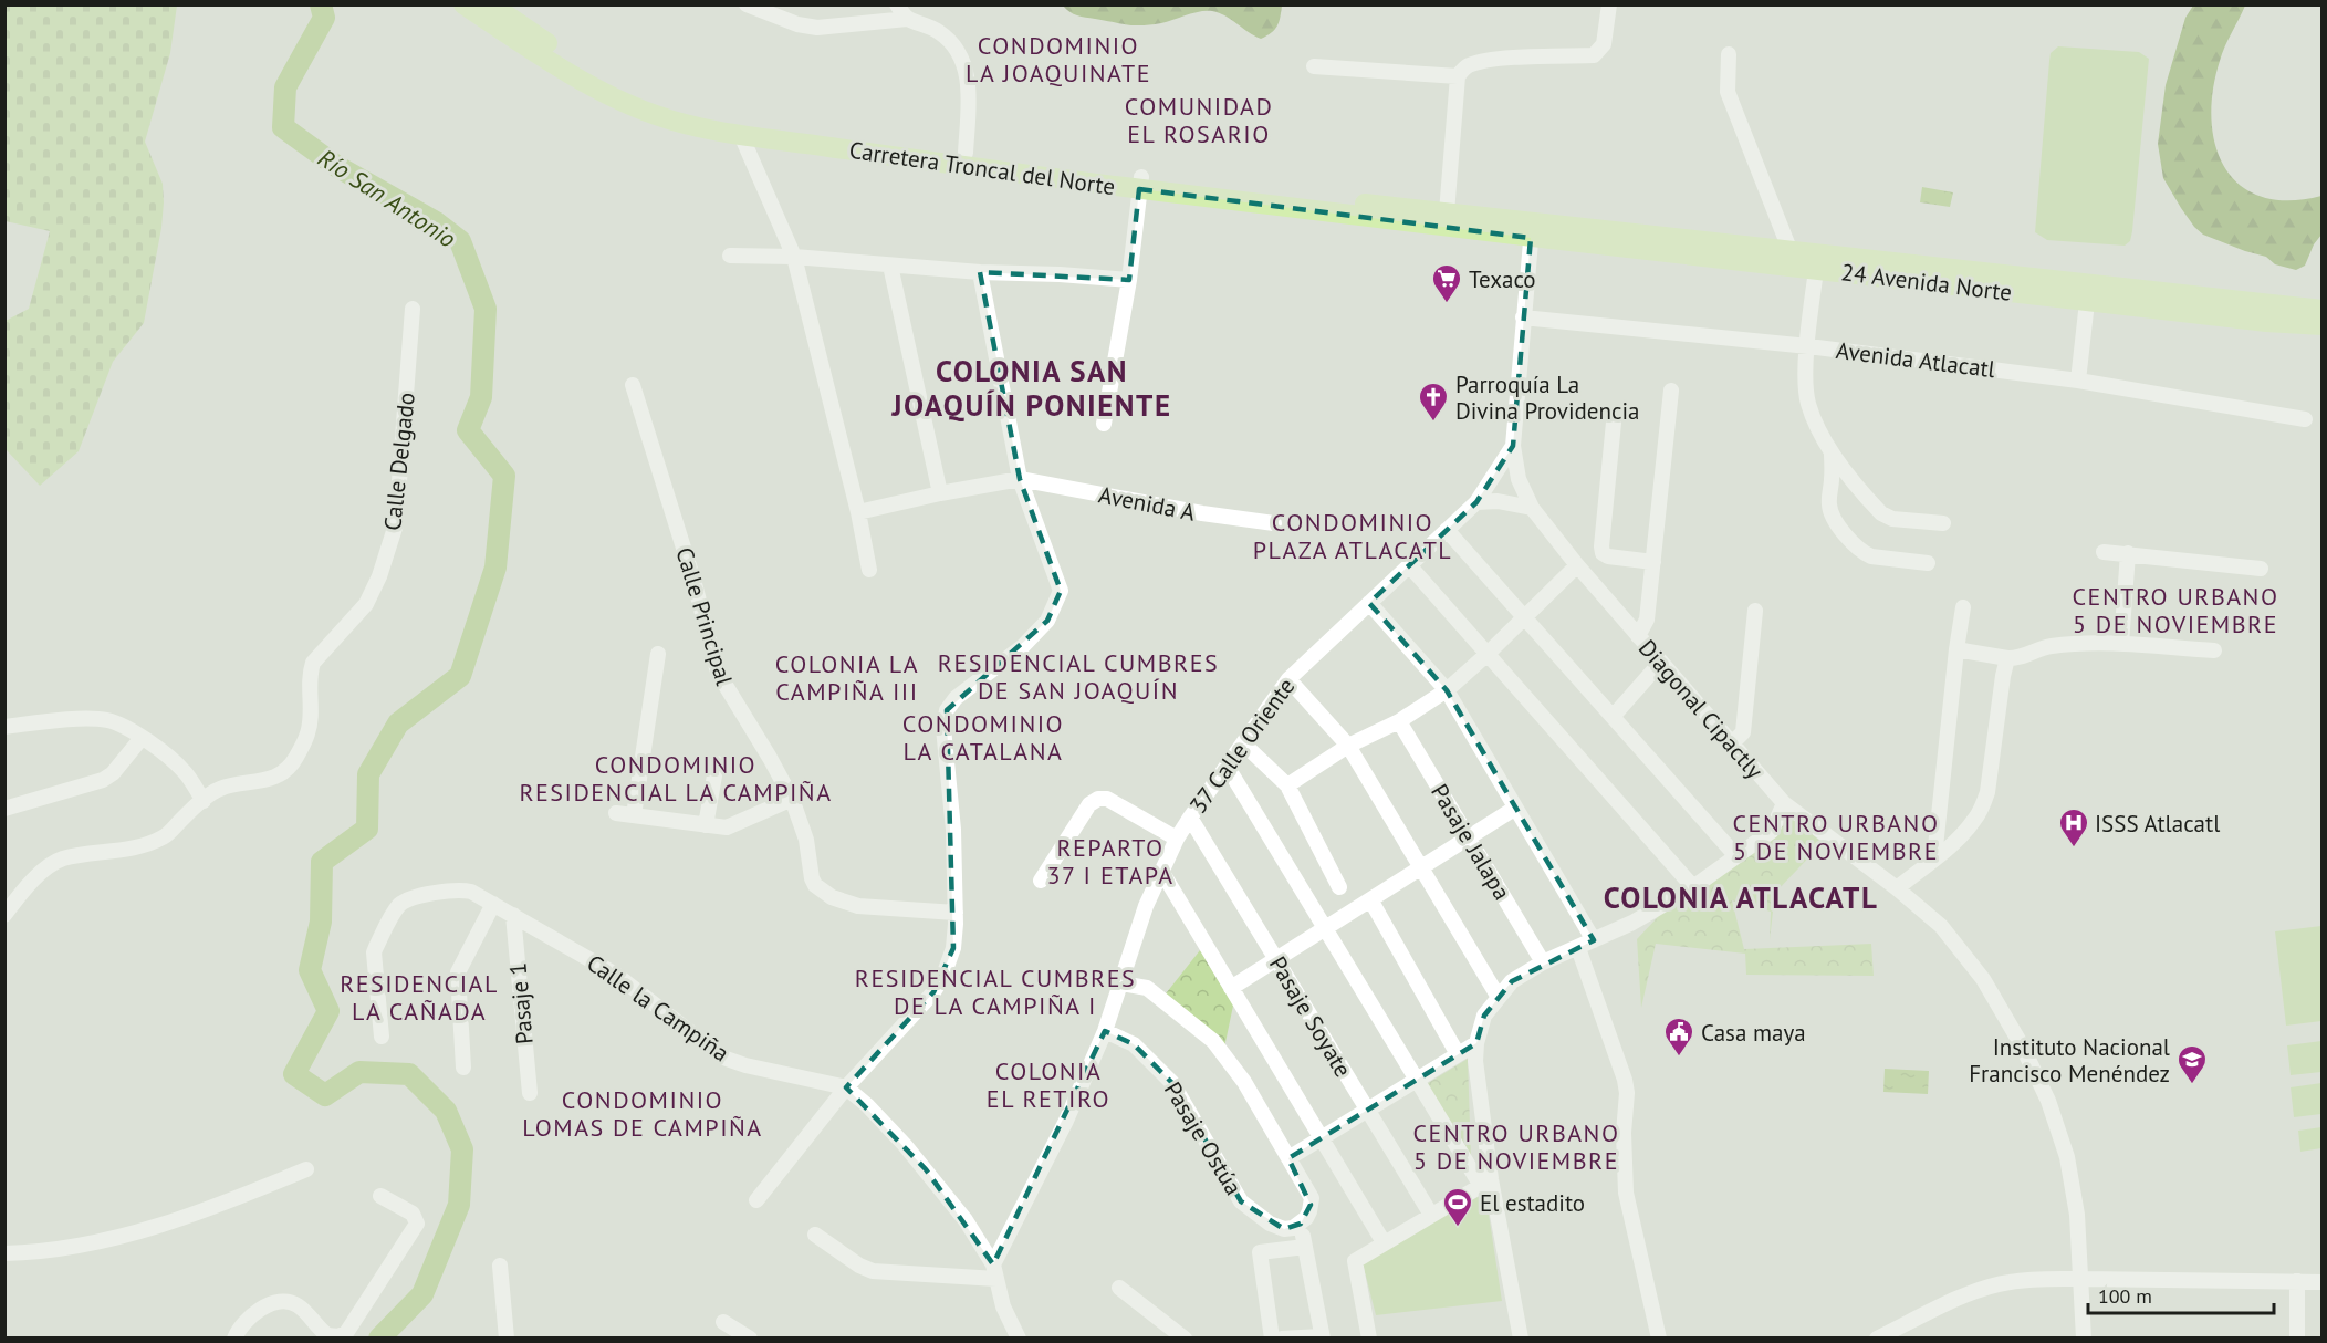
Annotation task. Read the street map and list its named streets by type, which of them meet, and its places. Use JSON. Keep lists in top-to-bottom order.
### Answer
{
  "streets": {
    "main road": ["Carretera Troncal del Norte", "24 Avenida Norte"],
    "street": [
      "Avenida Atlacatl",
      "Calle Delgado",
      "Avenida A",
      "Calle Principal",
      "Diagonal Cipactly",
      "37 Calle Oriente",
      "Pasaje Jalapa",
      "Pasaje 1",
      "Calle la Campiña",
      "Pasaje Soyate",
      "Pasaje Ostúa"
    ]
  },
  "crossings": [
    ["Carretera Troncal del Norte", "24 Avenida Norte"],
    ["Carretera Troncal del Norte", "Diagonal Cipactly"],
    ["24 Avenida Norte", "Diagonal Cipactly"],
    ["Avenida Atlacatl", "Diagonal Cipactly"],
    ["Diagonal Cipactly", "37 Calle Oriente"],
    ["37 Calle Oriente", "Calle la Campiña"],
    ["37 Calle Oriente", "Pasaje Soyate"],
    ["37 Calle Oriente", "Pasaje Ostúa"],
    ["Pasaje 1", "Calle la Campiña"]
  ],
  "districts": [
    "CONDOMINIO LA JOAQUINATE",
    "COMUNIDAD EL ROSARIO",
    "COLONIA SAN JOAQUÍN PONIENTE",
    "CONDOMINIO PLAZA ATLACATL",
    "CENTRO URBANO 5 DE NOVIEMBRE",
    "RESIDENCIAL CUMBRES DE SAN JOAQUÍN",
    "COLONIA LA CAMPIÑA III",
    "CONDOMINIO LA CATALANA",
    "CONDOMINIO RESIDENCIAL LA CAMPIÑA",
    "CENTRO URBANO 5 DE NOVIEMBRE",
    "REPARTO 37 I ETAPA",
    "COLONIA ATLACATL",
    "RESIDENCIAL CUMBRES DE LA CAMPIÑA I",
    "RESIDENCIAL LA CAÑADA",
    "COLONIA EL RETIRO",
    "CONDOMINIO LOMAS DE CAMPIÑA",
    "CENTRO URBANO 5 DE NOVIEMBRE"
  ],
  "water": ["Río San Antonio"],
  "places": {
    "supermarket": ["Texaco"],
    "church": ["Parroquía La Divina Providencia"],
    "hospital": ["ISSS Atlacatl"],
    "public building": ["Casa maya"],
    "school or university": ["Instituto Nacional Francisco Menéndez"],
    "sports": ["El estadito"]
  },
  "scale_bar": "100 m"
}
